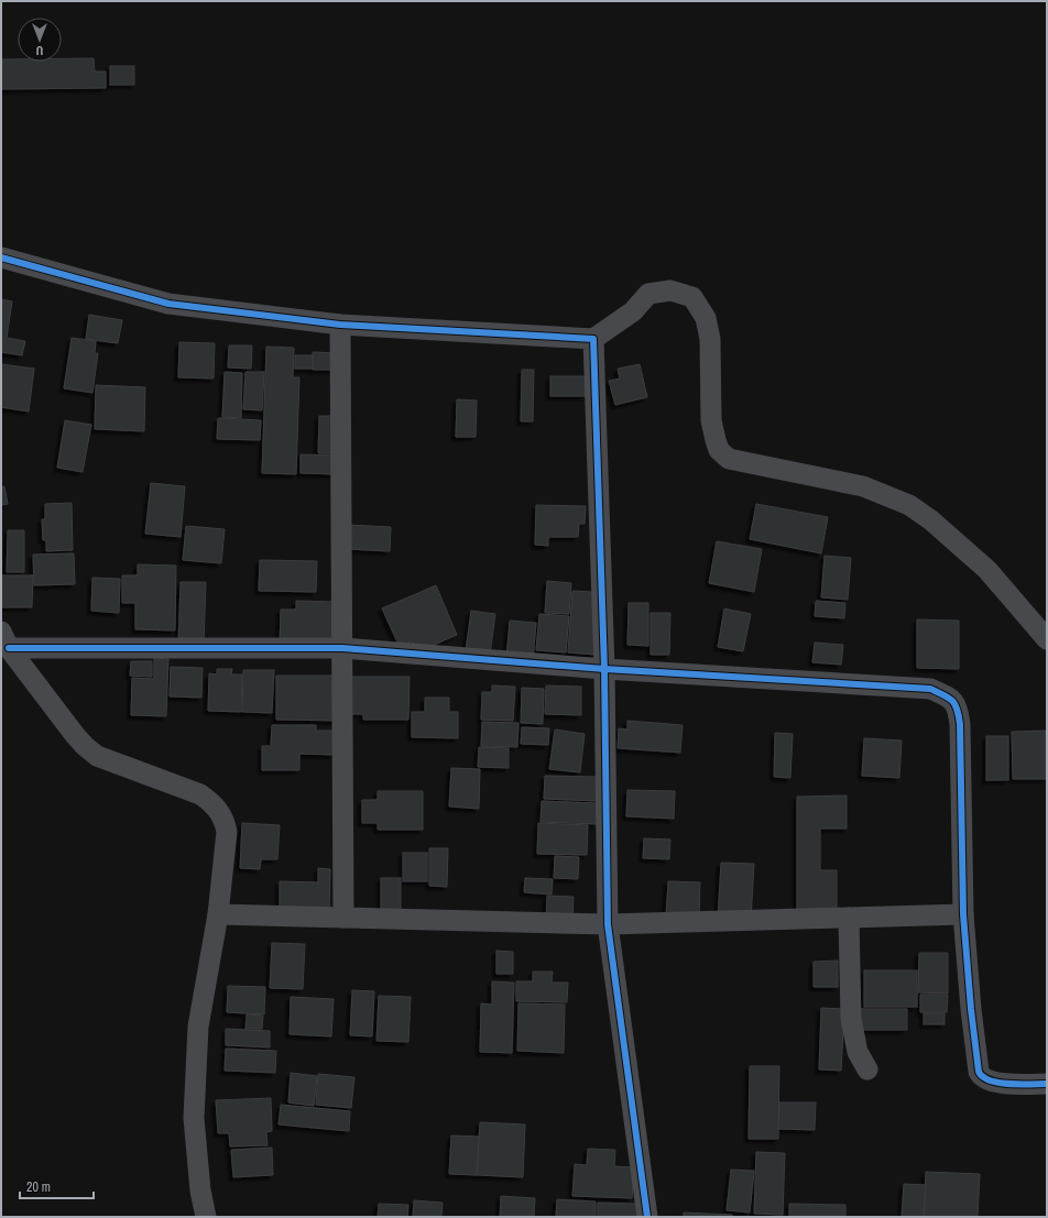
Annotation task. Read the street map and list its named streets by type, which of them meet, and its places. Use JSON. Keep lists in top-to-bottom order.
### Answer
{
  "scale_bar": "20 m",
  "north": "bottom"
}
